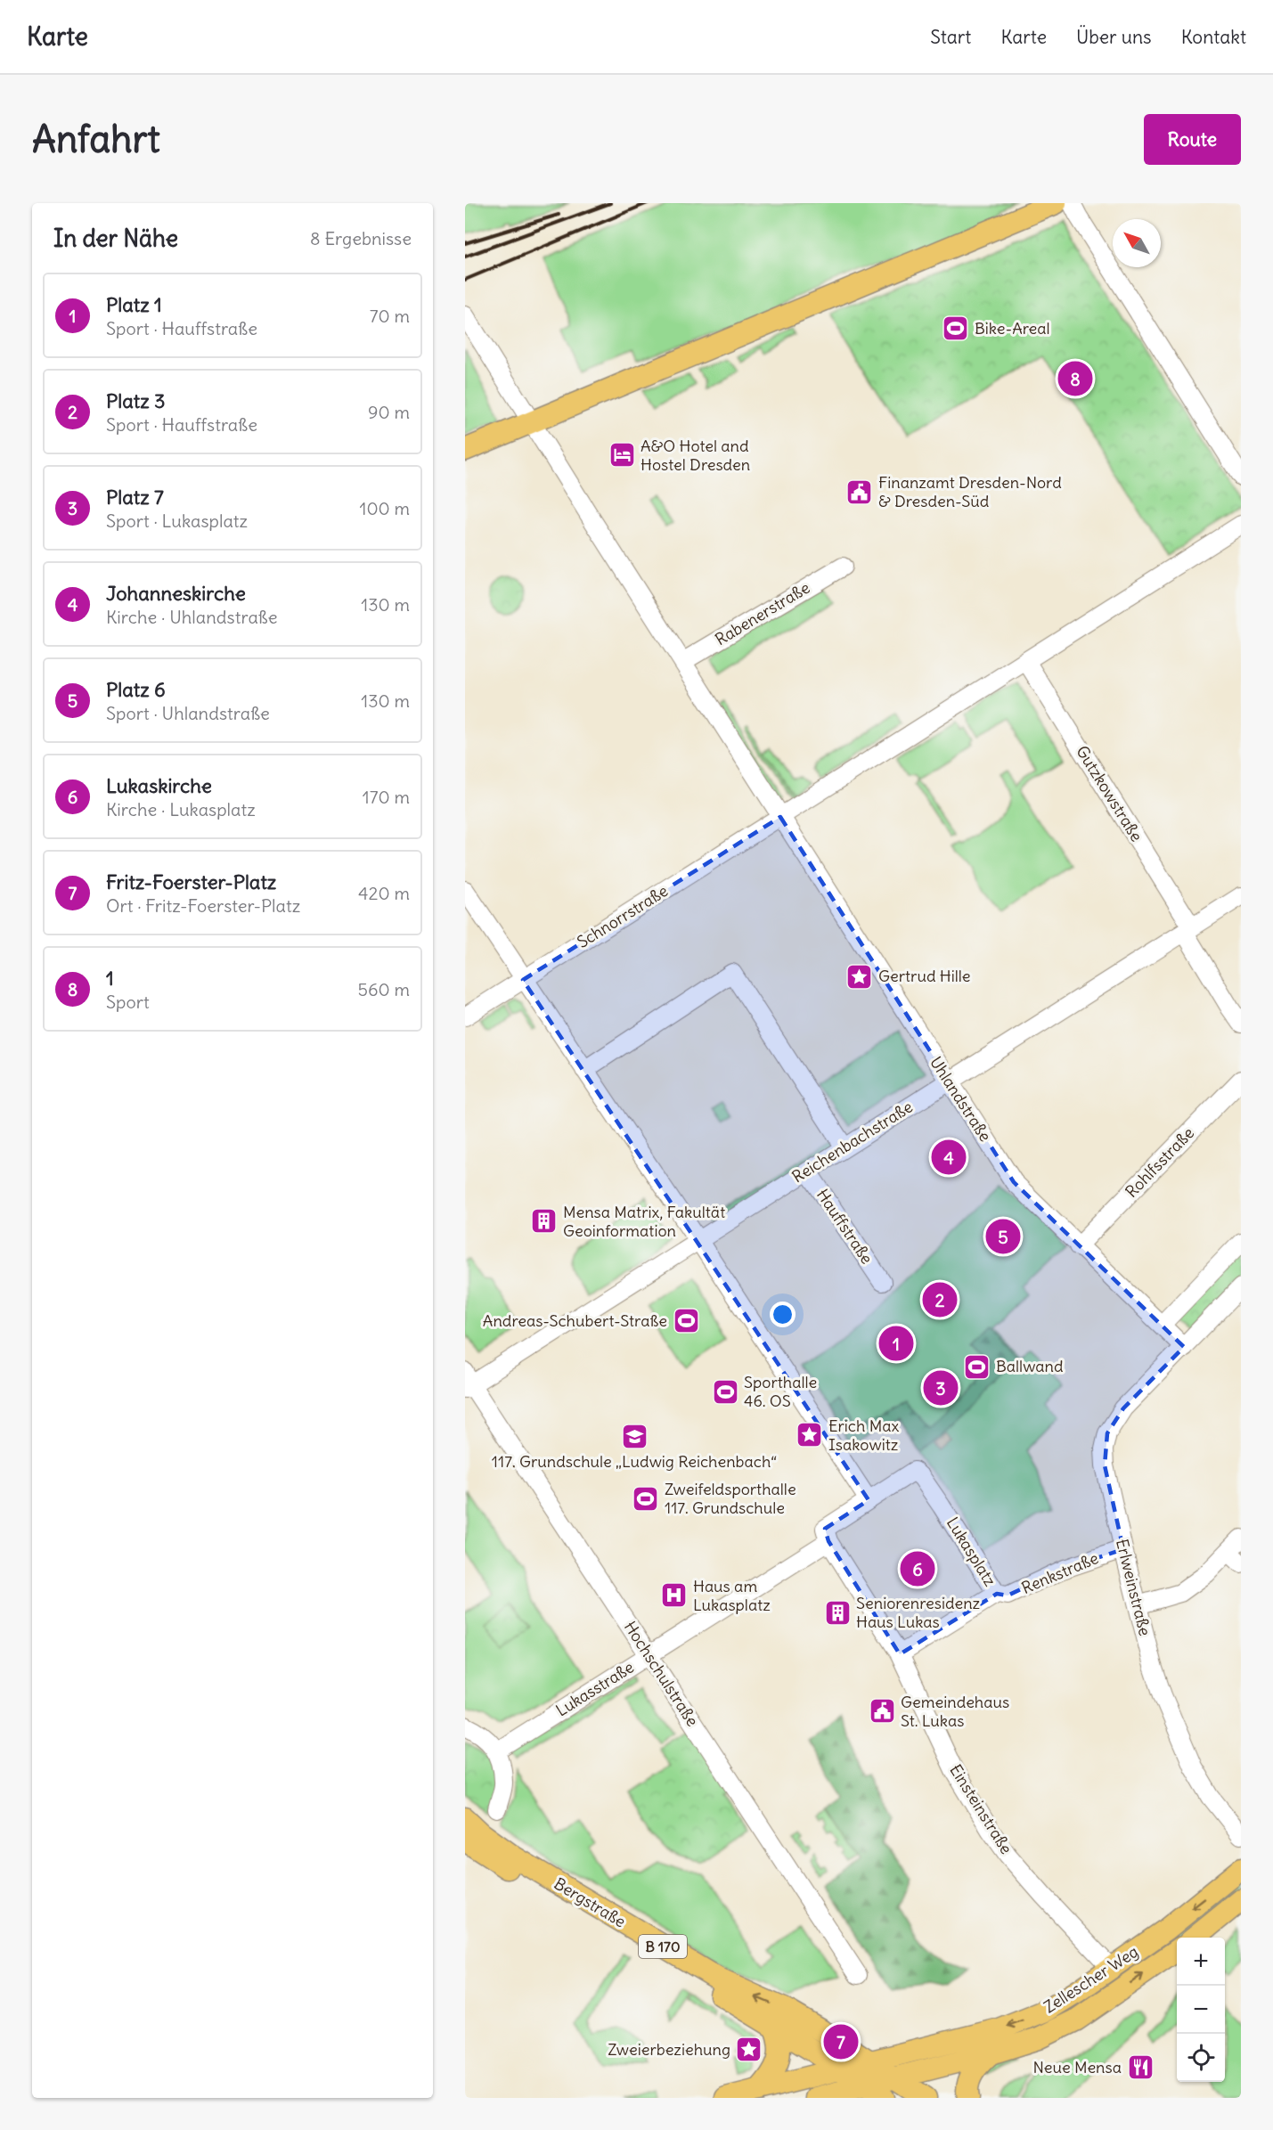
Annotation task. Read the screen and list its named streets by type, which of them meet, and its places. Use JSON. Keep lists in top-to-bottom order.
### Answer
{
  "streets": {
    "main road": ["Bergstraße", "B 170", "Zellescher Weg"],
    "street": [
      "Rabenerstraße",
      "Gutzkowstraße",
      "Schnorrstraße",
      "Uhlandstraße",
      "Reichenbachstraße",
      "Rohlfsstraße",
      "Hauffstraße",
      "Lukasplatz",
      "Renkstraße",
      "Erlweinstraße",
      "Hochschulstraße",
      "Lukasstraße",
      "Einsteinstraße"
    ]
  },
  "crossings": [
    ["Rabenerstraße", "Uhlandstraße"],
    ["Gutzkowstraße", "Schnorrstraße"],
    ["Gutzkowstraße", "Reichenbachstraße"],
    ["Schnorrstraße", "Uhlandstraße"],
    ["Uhlandstraße", "Reichenbachstraße"],
    ["Uhlandstraße", "Rohlfsstraße"],
    ["Uhlandstraße", "Erlweinstraße"],
    ["Reichenbachstraße", "Hauffstraße"],
    ["Reichenbachstraße", "Hochschulstraße"],
    ["Lukasplatz", "Renkstraße"],
    ["Lukasplatz", "Lukasstraße"],
    ["Lukasplatz", "Einsteinstraße"],
    ["Renkstraße", "Erlweinstraße"],
    ["Hochschulstraße", "Lukasstraße"],
    ["Einsteinstraße", "Zellescher Weg"],
    ["Bergstraße", "B 170"],
    ["Bergstraße", "Zellescher Weg"],
    ["B 170", "Zellescher Weg"]
  ],
  "places": {
    "sports": [
      "Bike-Areal",
      "Andreas-Schubert-Straße",
      "Ballwand",
      "Sporthalle 46. OS",
      "Zweifeldsporthalle 117. Grundschule"
    ],
    "hotel": ["A&O Hotel and Hostel Dresden"],
    "public building": ["Finanzamt Dresden-Nord & Dresden-Süd", "Gemeindehaus St. Lukas"],
    "place": ["Gertrud Hille", "Erich Max Isakowitz", "Zweierbeziehung"],
    "building": ["Mensa Matrix, Fakultät Geoinformation", "Seniorenresidenz Haus Lukas"],
    "school or university": ["117. Grundschule „Ludwig Reichenbach“"],
    "hospital": ["Haus am Lukasplatz"],
    "restaurant": ["Neue Mensa"]
  },
  "north": "top left",
  "page": {
    "header": "Karte",
    "nav": [
      "Start",
      "Karte",
      "Über uns",
      "Kontakt"
    ],
    "buttons": "Route",
    "title": "Anfahrt",
    "heading": ["In der Nähe", "8 Ergebnisse"],
    "list": [
      {
        "mark": "1",
        "name": "Platz 1",
        "note": "Sport · Hauffstraße",
        "value": "70 m"
      },
      {
        "mark": "2",
        "name": "Platz 3",
        "note": "Sport · Hauffstraße",
        "value": "90 m"
      },
      {
        "mark": "3",
        "name": "Platz 7",
        "note": "Sport · Lukasplatz",
        "value": "100 m"
      },
      {
        "mark": "4",
        "name": "Johanneskirche",
        "note": "Kirche · Uhlandstraße",
        "value": "130 m"
      },
      {
        "mark": "5",
        "name": "Platz 6",
        "note": "Sport · Uhlandstraße",
        "value": "130 m"
      },
      {
        "mark": "6",
        "name": "Lukaskirche",
        "note": "Kirche · Lukasplatz",
        "value": "170 m"
      },
      {
        "mark": "7",
        "name": "Fritz-Foerster-Platz",
        "note": "Ort · Fritz-Foerster-Platz",
        "value": "420 m"
      },
      {
        "mark": "8",
        "name": "1",
        "note": "Sport",
        "value": "560 m"
      }
    ],
    "pins": [
      "8",
      "4",
      "5",
      "2",
      "1",
      "3",
      "6",
      "7"
    ],
    "map_buttons": ["+", "−"]
  }
}
